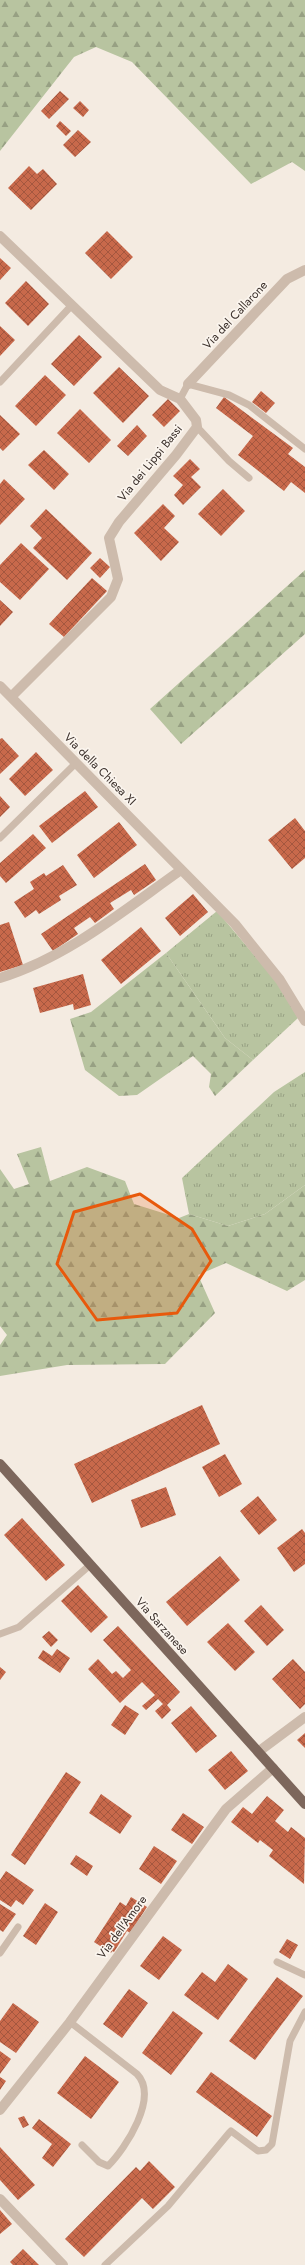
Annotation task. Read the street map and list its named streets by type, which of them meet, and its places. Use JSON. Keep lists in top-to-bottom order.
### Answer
{
  "streets": {
    "main road": ["Via Sarzanese"],
    "street": [
      "Via del Callarone",
      "Via dei Lippi Bassi",
      "Via della Chiesa XI",
      "Via dell'Amore"
    ]
  },
  "crossings": [
    ["Via dei Lippi Bassi", "Via della Chiesa XI"],
    ["Via Sarzanese", "Via dell'Amore"]
  ]
}
